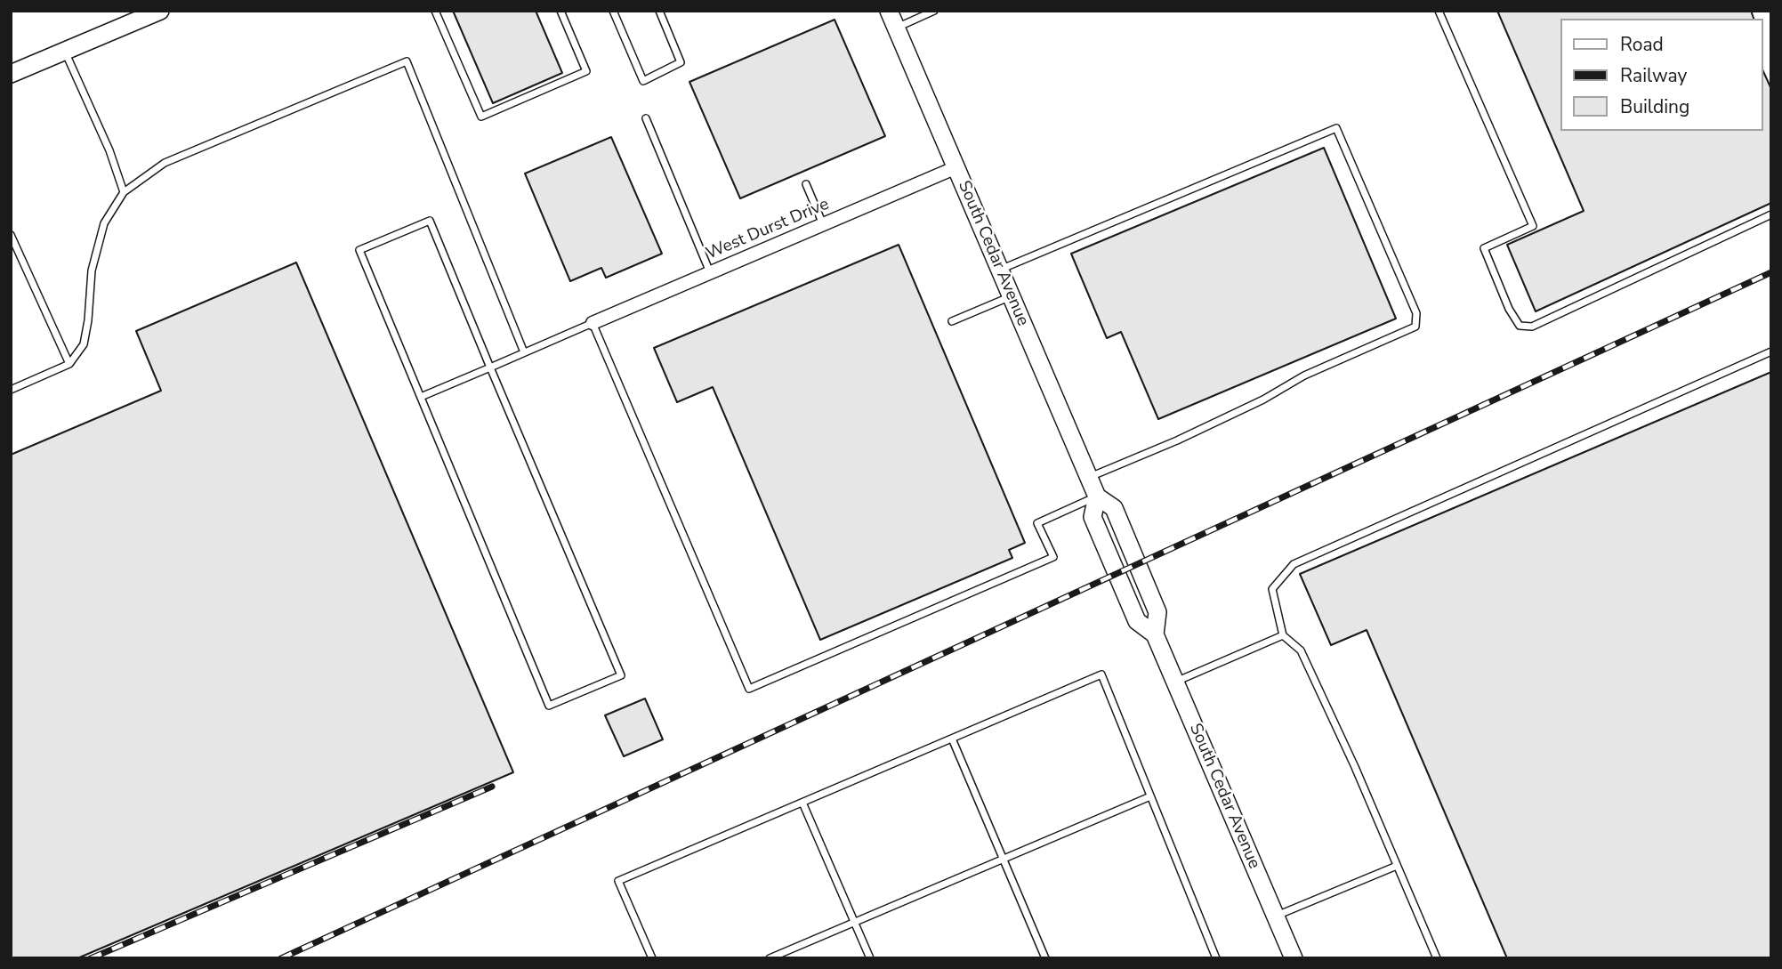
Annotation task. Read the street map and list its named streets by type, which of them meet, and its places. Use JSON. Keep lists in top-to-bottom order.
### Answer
{
  "streets": {
    "main road": ["South Cedar Avenue"],
    "street": ["West Durst Drive"]
  },
  "crossings": [
    ["West Durst Drive", "South Cedar Avenue"]
  ],
  "legend": ["Road", "Railway", "Building"]
}
